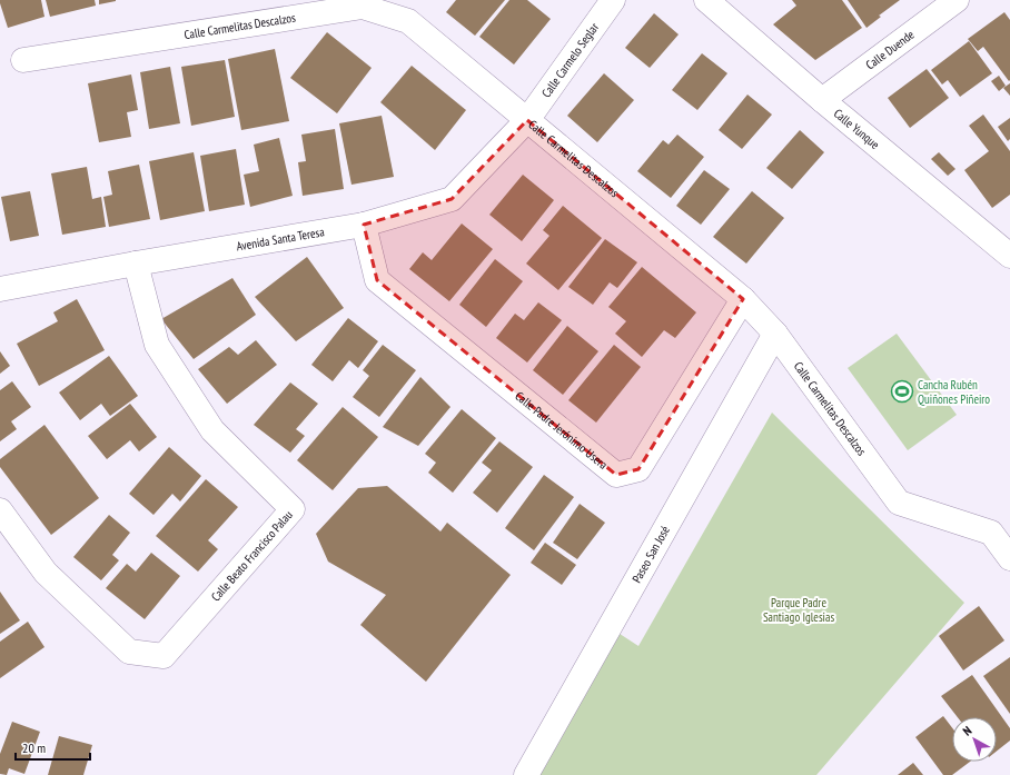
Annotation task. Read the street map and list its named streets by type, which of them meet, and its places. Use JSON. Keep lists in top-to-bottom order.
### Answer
{
  "streets": {
    "street": [
      "Calle Carmelitas Descalzos",
      "Calle Duende",
      "Calle Carmelo Seglar",
      "Calle Yunque",
      "Avenida Santa Teresa",
      "Calle Padre Jerónimo Usera",
      "Paseo San José",
      "Calle Beato Francisco Palau"
    ]
  },
  "crossings": [
    ["Calle Carmelitas Descalzos", "Calle Carmelo Seglar"],
    ["Calle Carmelitas Descalzos", "Avenida Santa Teresa"],
    ["Calle Carmelitas Descalzos", "Calle Padre Jerónimo Usera"],
    ["Calle Carmelitas Descalzos", "Paseo San José"],
    ["Calle Duende", "Calle Yunque"],
    ["Calle Carmelo Seglar", "Avenida Santa Teresa"],
    ["Avenida Santa Teresa", "Calle Padre Jerónimo Usera"],
    ["Avenida Santa Teresa", "Calle Beato Francisco Palau"]
  ],
  "parks": ["Parque Padre Santiago Iglesias"],
  "places": {
    "sports": ["Cancha Rubén Quiñones Piñeiro"]
  },
  "scale_bar": "20 m",
  "north": "top left"
}
